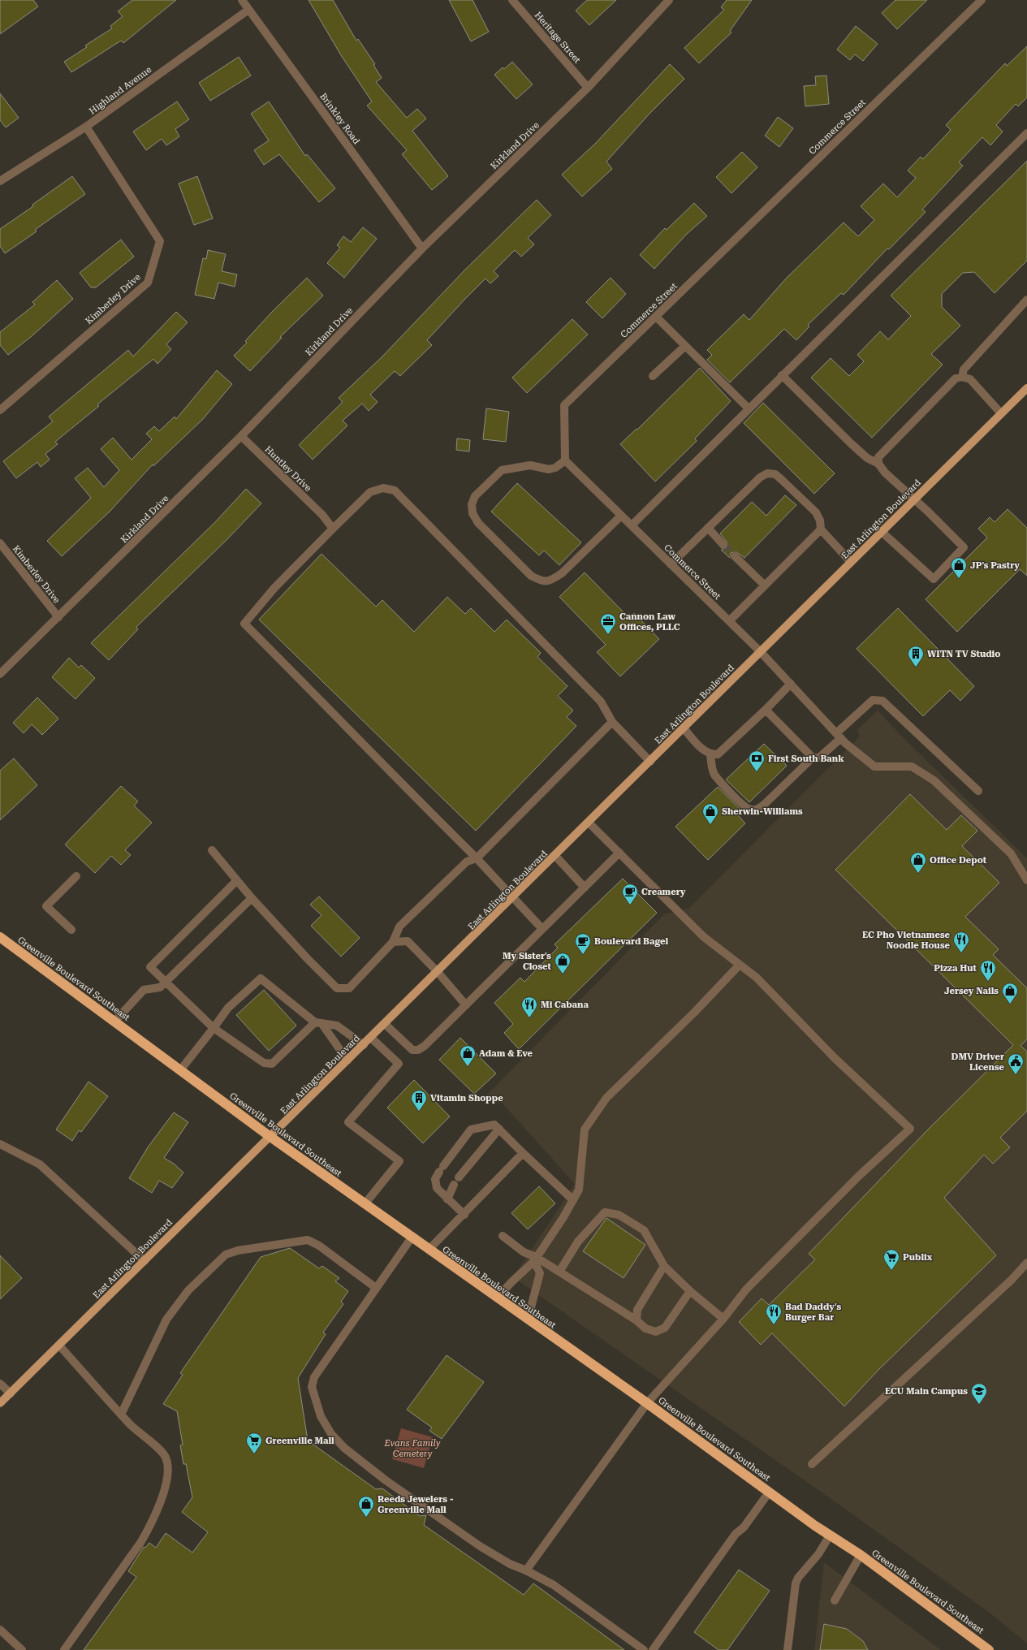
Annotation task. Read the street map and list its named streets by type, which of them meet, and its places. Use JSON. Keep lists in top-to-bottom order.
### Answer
{
  "streets": {
    "highway": ["Greenville Boulevard Southeast"],
    "main road": ["East Arlington Boulevard"],
    "street": [
      "Heritage Street",
      "Highland Avenue",
      "Brinkley Road",
      "Commerce Street",
      "Kirkland Drive",
      "Kimberley Drive",
      "Huntley Drive"
    ]
  },
  "crossings": [
    ["Heritage Street", "Kirkland Drive"],
    ["Highland Avenue", "Brinkley Road"],
    ["Highland Avenue", "Kimberley Drive"],
    ["Brinkley Road", "Kirkland Drive"],
    ["Commerce Street", "East Arlington Boulevard"],
    ["Kirkland Drive", "Kimberley Drive"],
    ["Kirkland Drive", "Huntley Drive"],
    ["East Arlington Boulevard", "Greenville Boulevard Southeast"]
  ],
  "parks": ["Evans Family Cemetery"],
  "places": {
    "shop": [
      "JP's Pastry",
      "Sherwin-Williams",
      "Office Depot",
      "My Sister's Closet",
      "Jersey Nails",
      "Adam & Eve",
      "Reeds Jewelers - Greenville Mall"
    ],
    "office": ["Cannon Law Offices, PLLC"],
    "building": ["WITN TV Studio", "Vitamin Shoppe"],
    "bank": ["First South Bank"],
    "cafe": ["Creamery", "Boulevard Bagel"],
    "restaurant": [
      "EC Pho Vietnamese Noodle House",
      "Pizza Hut",
      "Mi Cabana",
      "Bad Daddy's Burger Bar"
    ],
    "public building": ["DMV Driver License"],
    "supermarket": ["Publix", "Greenville Mall"],
    "school or university": ["ECU Main Campus"]
  }
}
